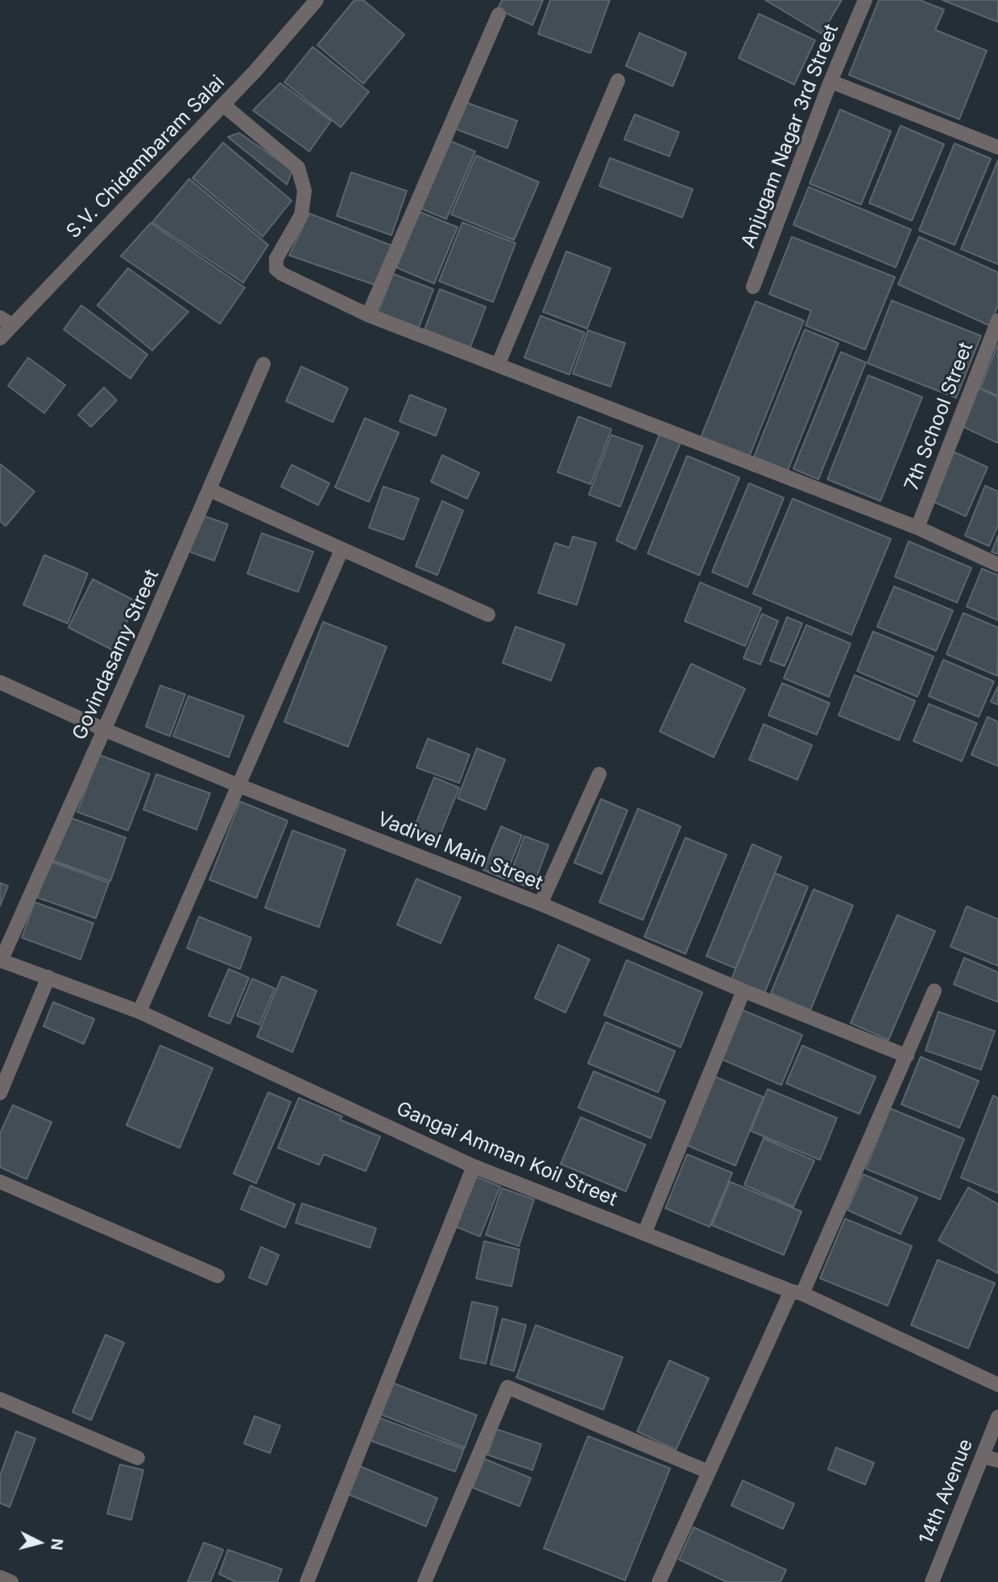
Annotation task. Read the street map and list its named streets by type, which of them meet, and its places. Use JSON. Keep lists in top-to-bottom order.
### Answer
{
  "streets": {
    "street": [
      "Anjugam Nagar 3rd Street",
      "S.V. Chidambaram Salai",
      "7th School Street",
      "Govindasamy Street",
      "Vadivel Main Street",
      "Gangai Amman Koil Street",
      "14th Avenue"
    ]
  },
  "crossings": [
    ["Govindasamy Street", "Vadivel Main Street"],
    ["Govindasamy Street", "Gangai Amman Koil Street"]
  ],
  "north": "right"
}
